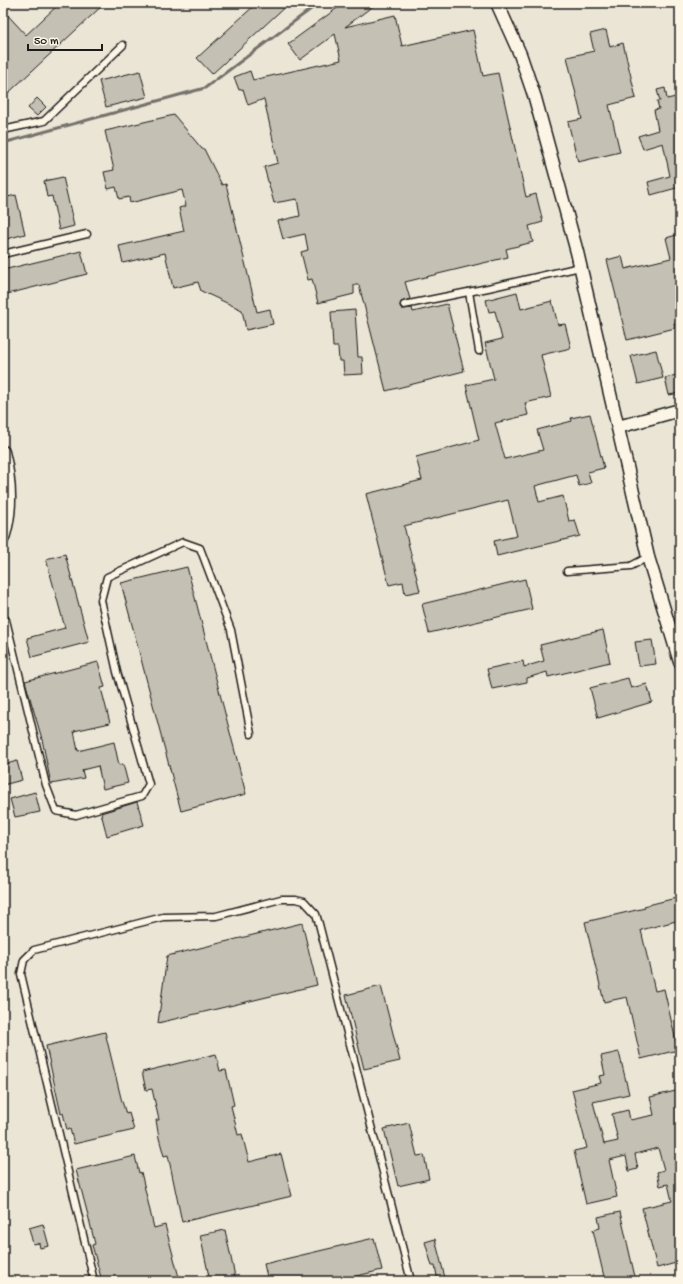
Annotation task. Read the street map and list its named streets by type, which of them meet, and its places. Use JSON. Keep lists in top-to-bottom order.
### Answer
{
  "scale_bar": "50 m"
}
